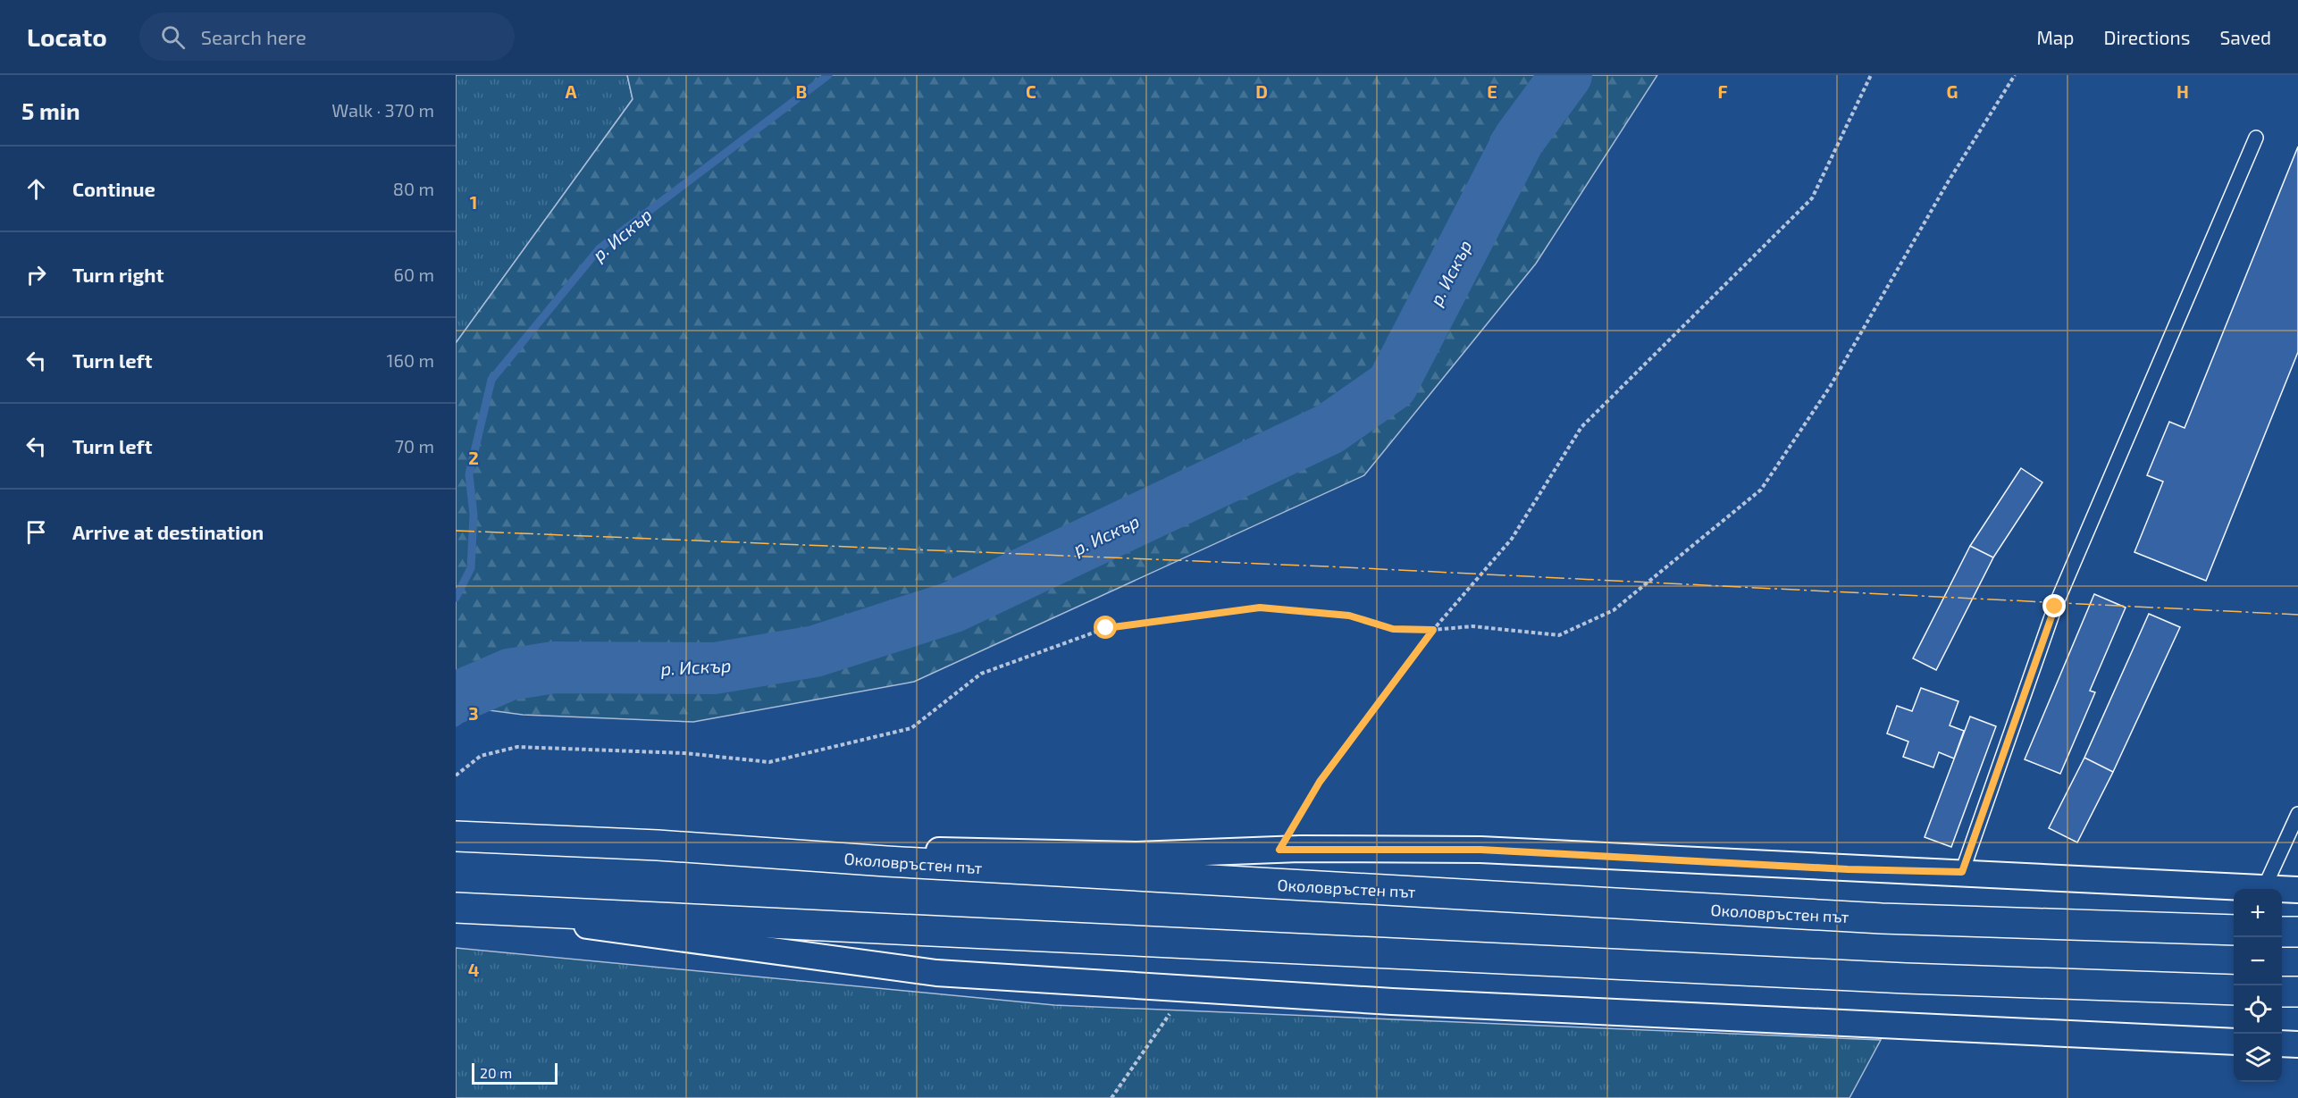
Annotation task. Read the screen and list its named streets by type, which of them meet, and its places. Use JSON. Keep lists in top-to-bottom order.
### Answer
{
  "streets": {
    "highway": ["Околовръстен път"]
  },
  "water": ["р. Искър"],
  "scale_bar": "20 m",
  "page": {
    "header": "Locato",
    "search": "Search here",
    "nav": ["Map", "Directions", "Saved"],
    "heading": ["5 min", "Walk · 370 m"],
    "list": [
      ["Continue", "80 m"],
      ["Turn right", "60 m"],
      ["Turn left", "160 m"],
      ["Turn left", "70 m"],
      "Arrive at destination"
    ],
    "map_buttons": ["+", "−"],
    "scale": "20 m"
  },
  "grid": {
    "columns": [
      "A",
      "B",
      "C",
      "D",
      "E",
      "F",
      "G",
      "H"
    ],
    "rows": [
      "1",
      "2",
      "3",
      "4"
    ]
  }
}
